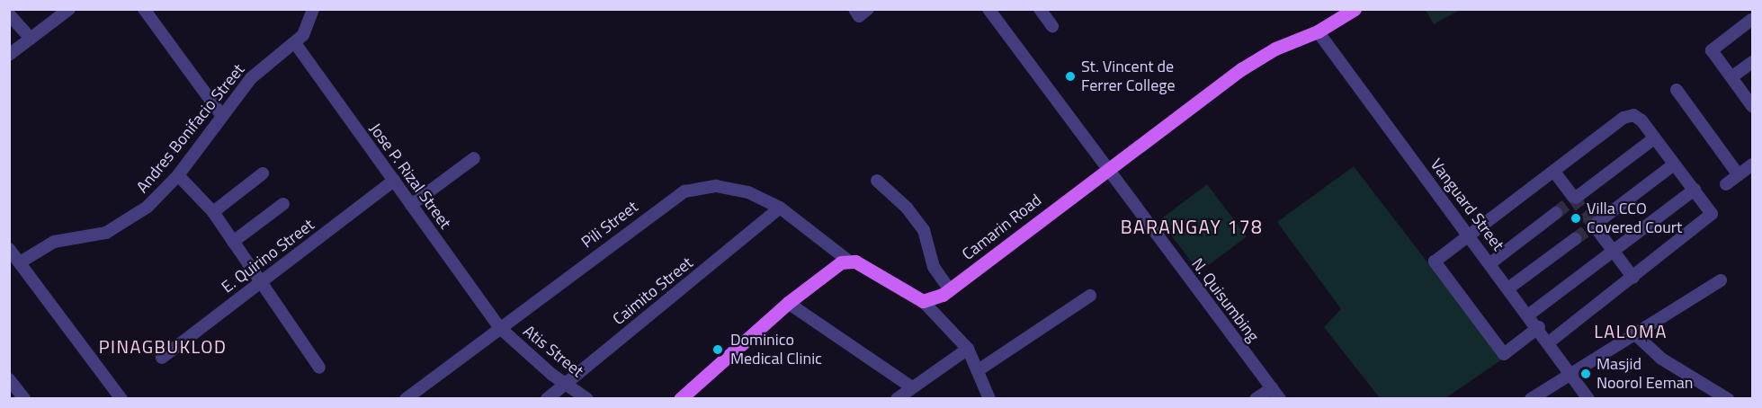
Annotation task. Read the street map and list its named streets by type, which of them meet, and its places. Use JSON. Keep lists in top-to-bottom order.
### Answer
{
  "streets": {
    "main road": ["Camarin Road"],
    "street": [
      "Andres Bonifacio Street",
      "Jose P. Rizal Street",
      "Vanguard Street",
      "Pili Street",
      "E. Quirino Street",
      "Caimito Street",
      "N. Quisumbing",
      "Atis Street"
    ]
  },
  "crossings": [
    ["Andres Bonifacio Street", "Jose P. Rizal Street"],
    ["Jose P. Rizal Street", "Pili Street"],
    ["Jose P. Rizal Street", "E. Quirino Street"],
    ["Jose P. Rizal Street", "Atis Street"],
    ["Vanguard Street", "Camarin Road"],
    ["Pili Street", "Caimito Street"],
    ["Pili Street", "Atis Street"],
    ["Camarin Road", "N. Quisumbing"],
    ["Caimito Street", "Atis Street"]
  ],
  "districts": ["BARANGAY 178", "LALOMA", "PINAGBUKLOD"],
  "places": [
    "St. Vincent de Ferrer College",
    "Villa CCO Covered Court",
    "Dominico Medical Clinic",
    "Masjid Noorol Eeman"
  ]
}
